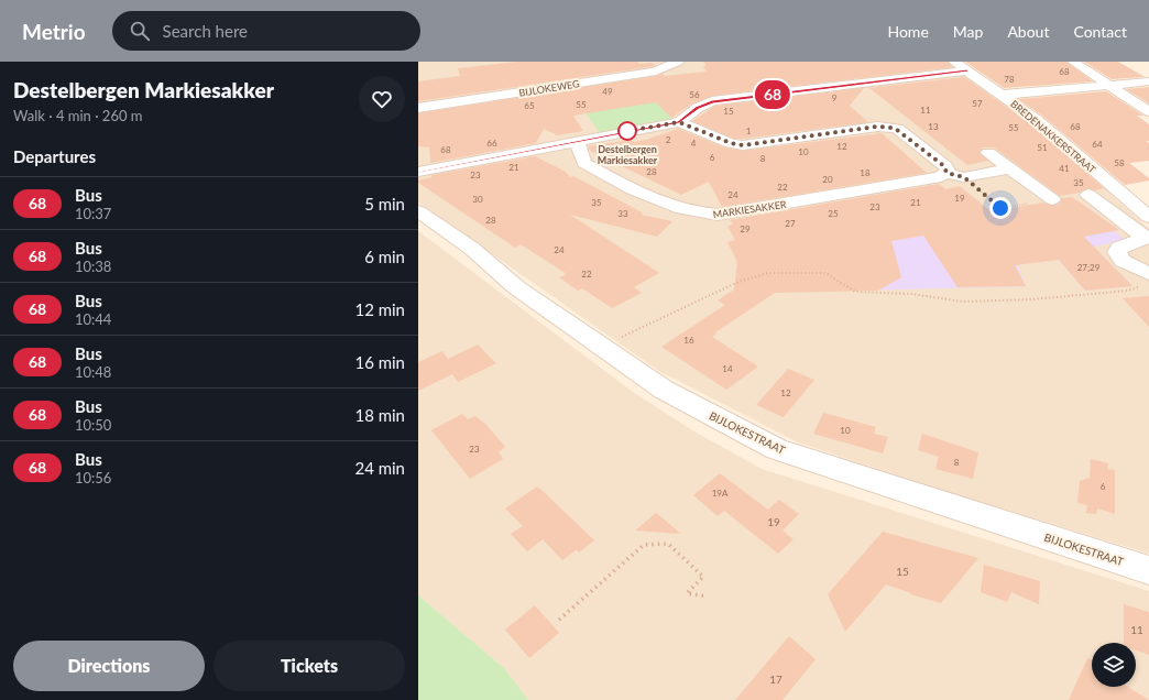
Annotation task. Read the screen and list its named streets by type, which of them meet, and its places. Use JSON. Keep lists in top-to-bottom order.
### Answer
{
  "streets": {
    "street": [
      "BIJLOKEWEG",
      "BREDENAKKERSTRAAT",
      "MARKIESAKKER",
      "BIJLOKESTRAAT"
    ]
  },
  "places": ["Destelbergen Markiesakker"],
  "lines": ["bus line 68"],
  "house_numbers": [
    "68",
    "78",
    "49",
    "56",
    "9",
    "57",
    "55",
    "65",
    "11",
    "15",
    "13",
    "68",
    "55",
    "1",
    "2",
    "66",
    "4",
    "64",
    "12",
    "51",
    "68",
    "10",
    "6",
    "8",
    "58",
    "21",
    "41",
    "28",
    "18",
    "23",
    "20",
    "35",
    "22",
    "24",
    "19",
    "30",
    "35",
    "21",
    "23",
    "33",
    "25",
    "28",
    "27",
    "29",
    "24",
    "27;29",
    "22",
    "16",
    "14",
    "12",
    "10",
    "23",
    "8",
    "6",
    "19A",
    "19",
    "15",
    "11",
    "17"
  ],
  "page": {
    "header": "Metrio",
    "search": "Search here",
    "nav": [
      "Home",
      "Map",
      "About",
      "Contact"
    ],
    "heading": [
      ["Destelbergen Markiesakker", "Walk · 4 min · 260 m"],
      "Departures"
    ],
    "on_map": "68",
    "list": [
      {
        "mark": "68",
        "name": "Bus",
        "note": "10:37",
        "value": "5 min"
      },
      {
        "mark": "68",
        "name": "Bus",
        "note": "10:38",
        "value": "6 min"
      },
      {
        "mark": "68",
        "name": "Bus",
        "note": "10:44",
        "value": "12 min"
      },
      {
        "mark": "68",
        "name": "Bus",
        "note": "10:48",
        "value": "16 min"
      },
      {
        "mark": "68",
        "name": "Bus",
        "note": "10:50",
        "value": "18 min"
      },
      {
        "mark": "68",
        "name": "Bus",
        "note": "10:56",
        "value": "24 min"
      }
    ],
    "buttons": ["Directions", "Tickets"]
  }
}
